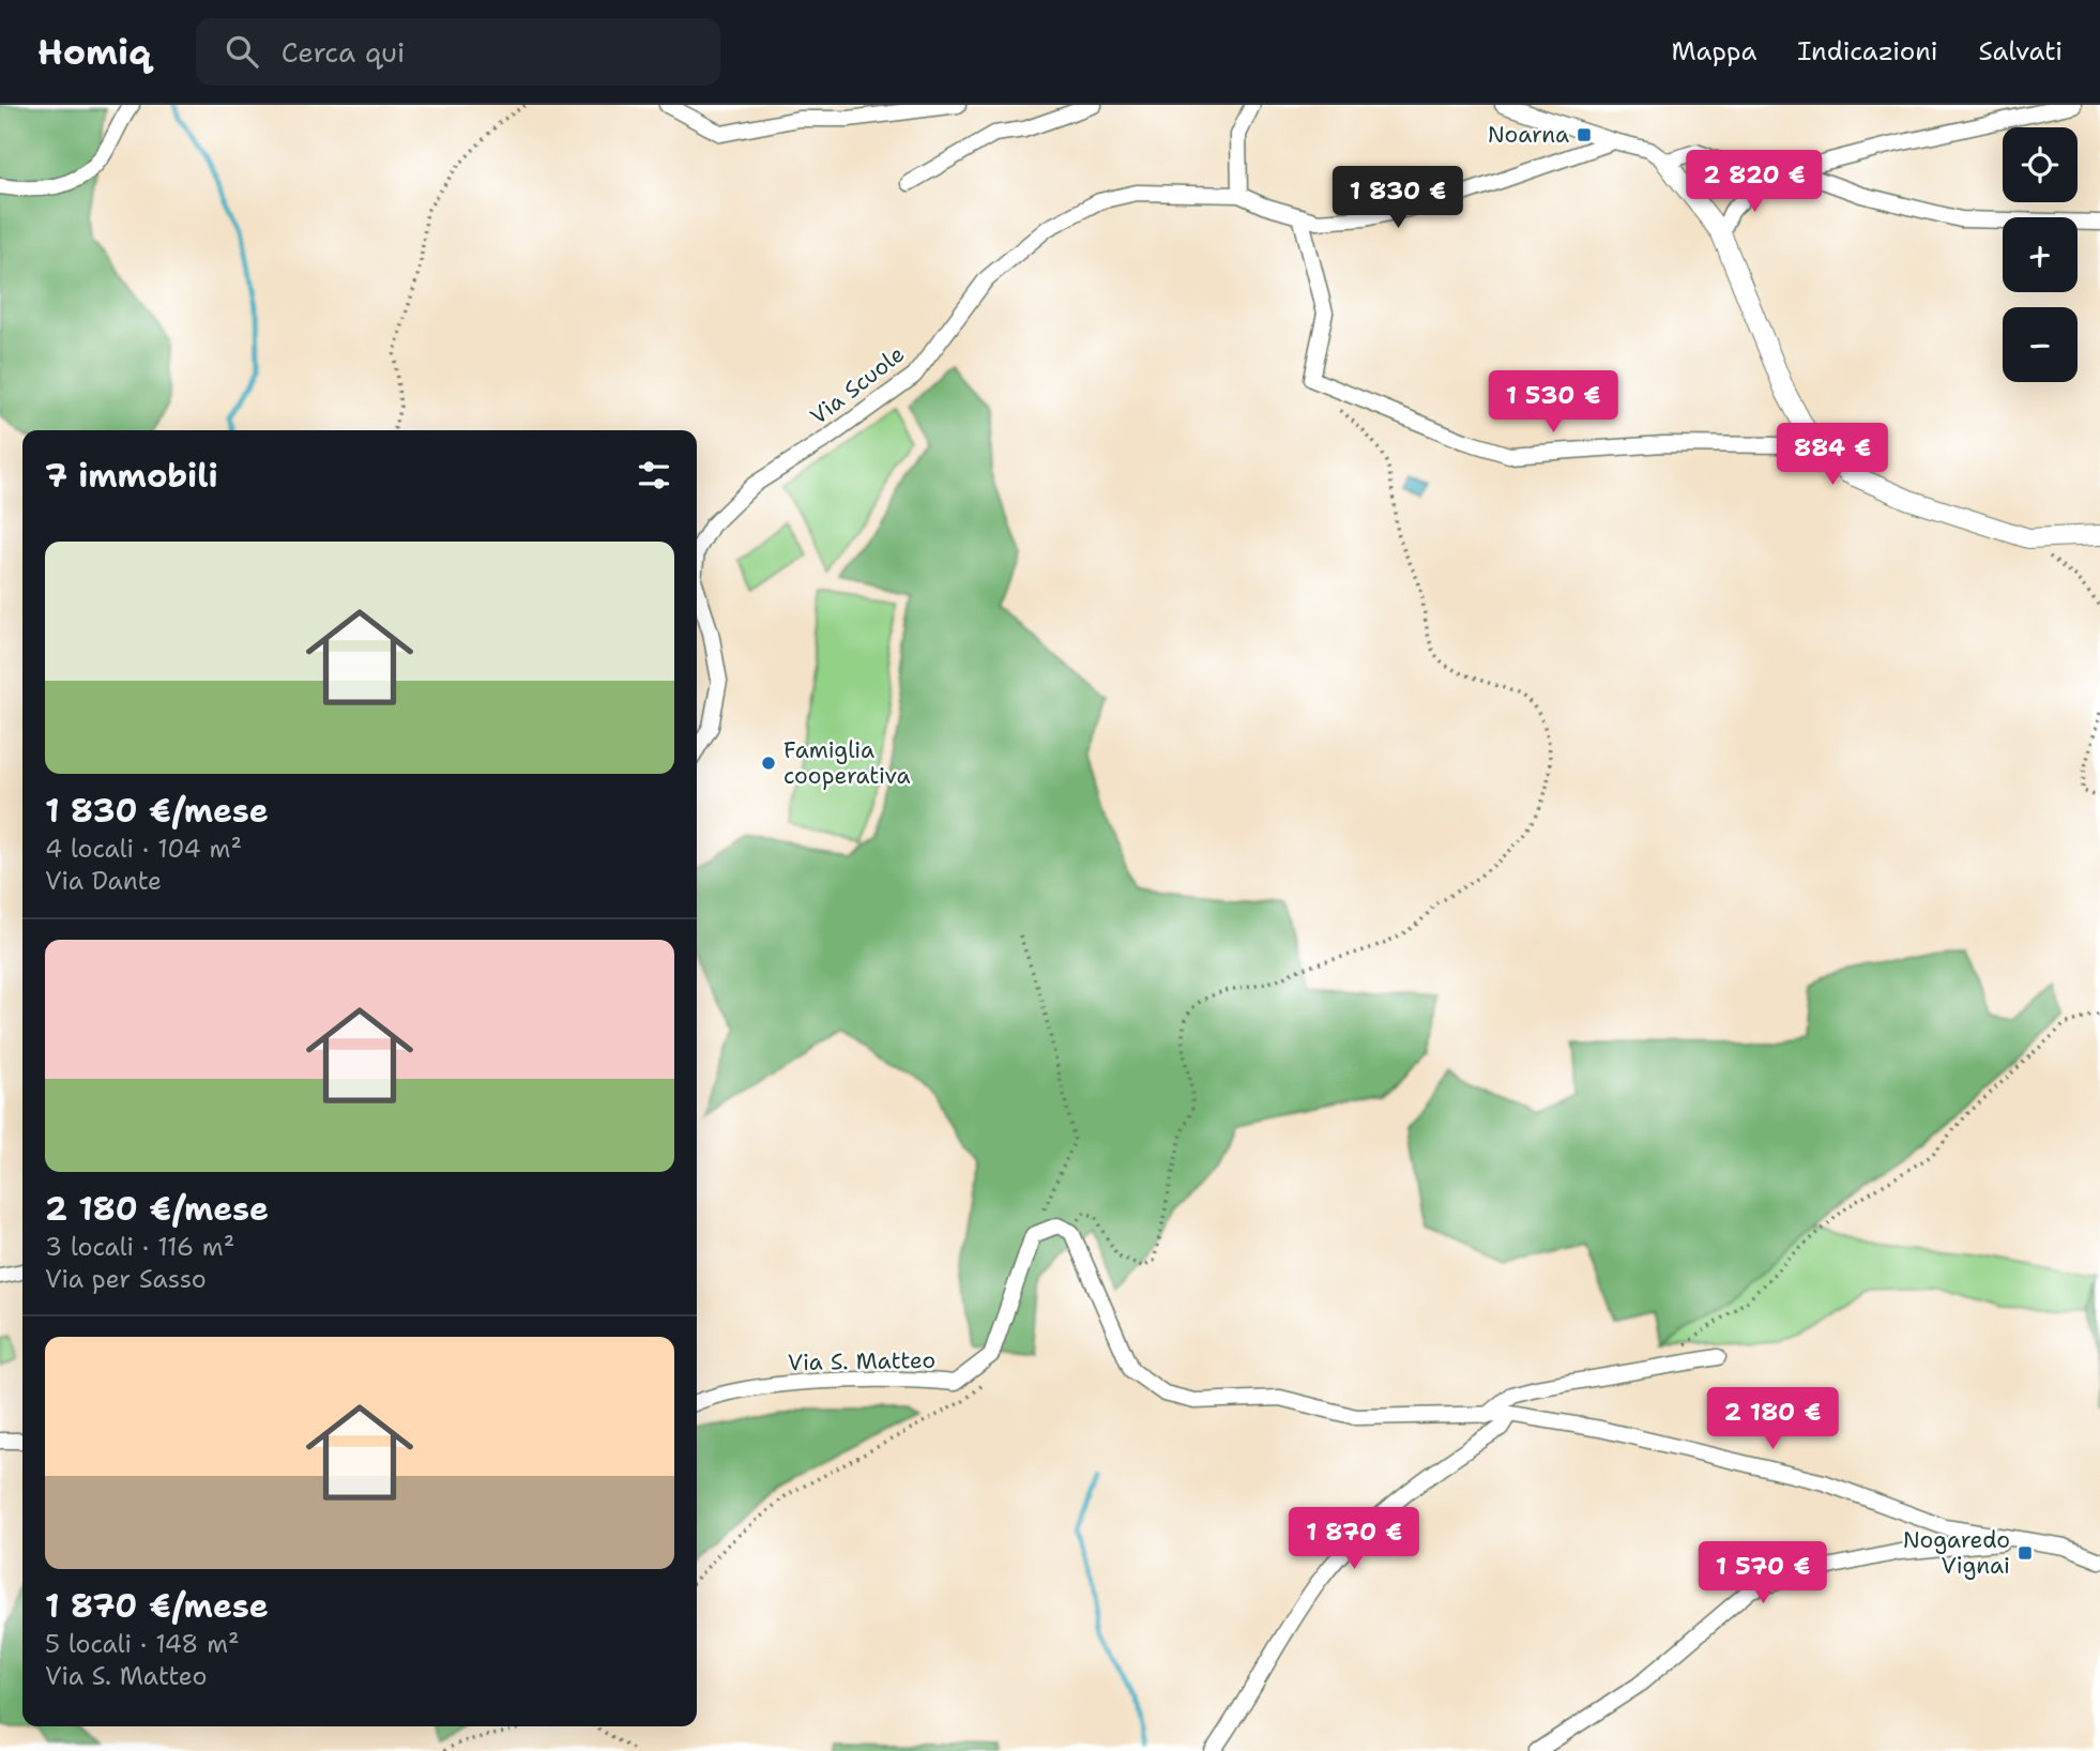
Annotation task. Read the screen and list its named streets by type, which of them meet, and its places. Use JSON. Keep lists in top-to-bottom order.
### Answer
{
  "streets": {
    "street": ["Via Scuole", "Via S. Matteo"]
  },
  "places": {
    "transit": ["Noarna", "Nogaredo Vignai"],
    "other": ["Famiglia cooperativa"]
  },
  "page": {
    "header": "Homiq",
    "search": "Cerca qui",
    "nav": ["Mappa", "Indicazioni", "Salvati"],
    "map_buttons": ["+", "−"],
    "price": [
      "2 820 €",
      "1 830 €",
      "1 530 €",
      "884 €",
      "2 180 €",
      "1 870 €",
      "1 570 €"
    ],
    "heading": "7 immobili",
    "list": [
      {
        "name": "1 830 €/mese",
        "note": "4 locali · 104 m² · Via Dante"
      },
      {
        "name": "2 180 €/mese",
        "note": "3 locali · 116 m² · Via per Sasso"
      },
      {
        "name": "1 870 €/mese",
        "note": "5 locali · 148 m² · Via S. Matteo"
      }
    ]
  }
}
